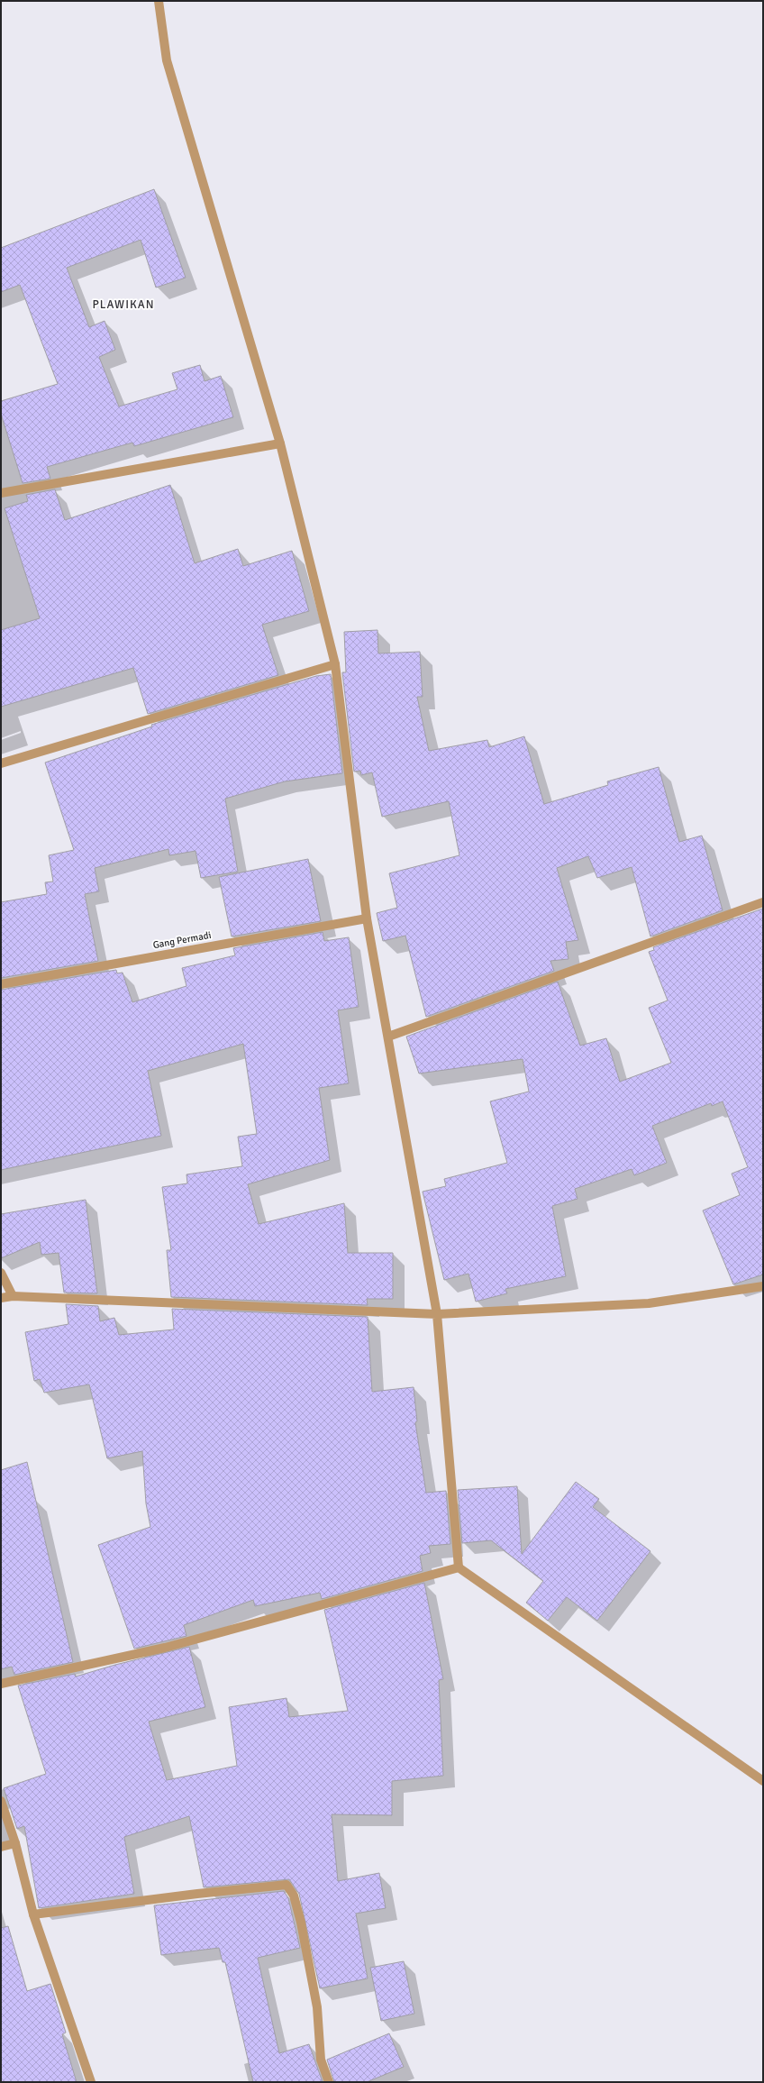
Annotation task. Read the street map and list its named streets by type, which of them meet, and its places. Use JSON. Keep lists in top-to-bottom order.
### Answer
{
  "streets": {
    "street": ["Gang Permadi"]
  },
  "districts": ["PLAWIKAN"]
}
